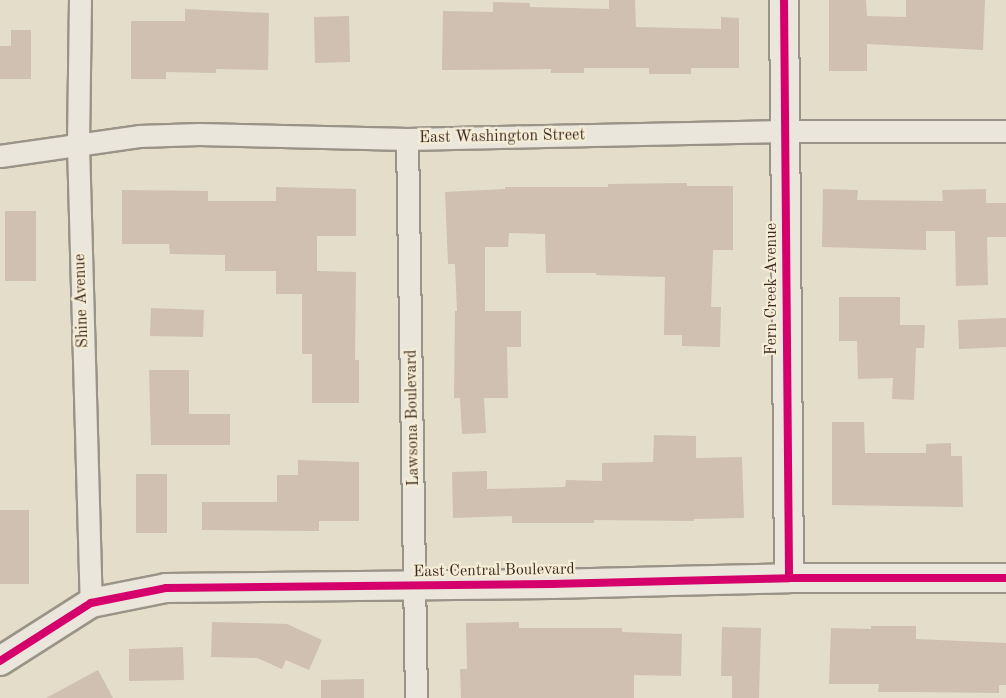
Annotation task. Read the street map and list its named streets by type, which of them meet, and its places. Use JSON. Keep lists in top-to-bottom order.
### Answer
{
  "streets": {
    "street": [
      "East Washington Street",
      "Fern Creek Avenue",
      "Shine Avenue",
      "Lawsona Boulevard",
      "East Central Boulevard"
    ]
  },
  "crossings": [
    ["East Washington Street", "Fern Creek Avenue"],
    ["East Washington Street", "Shine Avenue"],
    ["East Washington Street", "Lawsona Boulevard"],
    ["Fern Creek Avenue", "East Central Boulevard"],
    ["Shine Avenue", "East Central Boulevard"],
    ["Lawsona Boulevard", "East Central Boulevard"]
  ]
}
